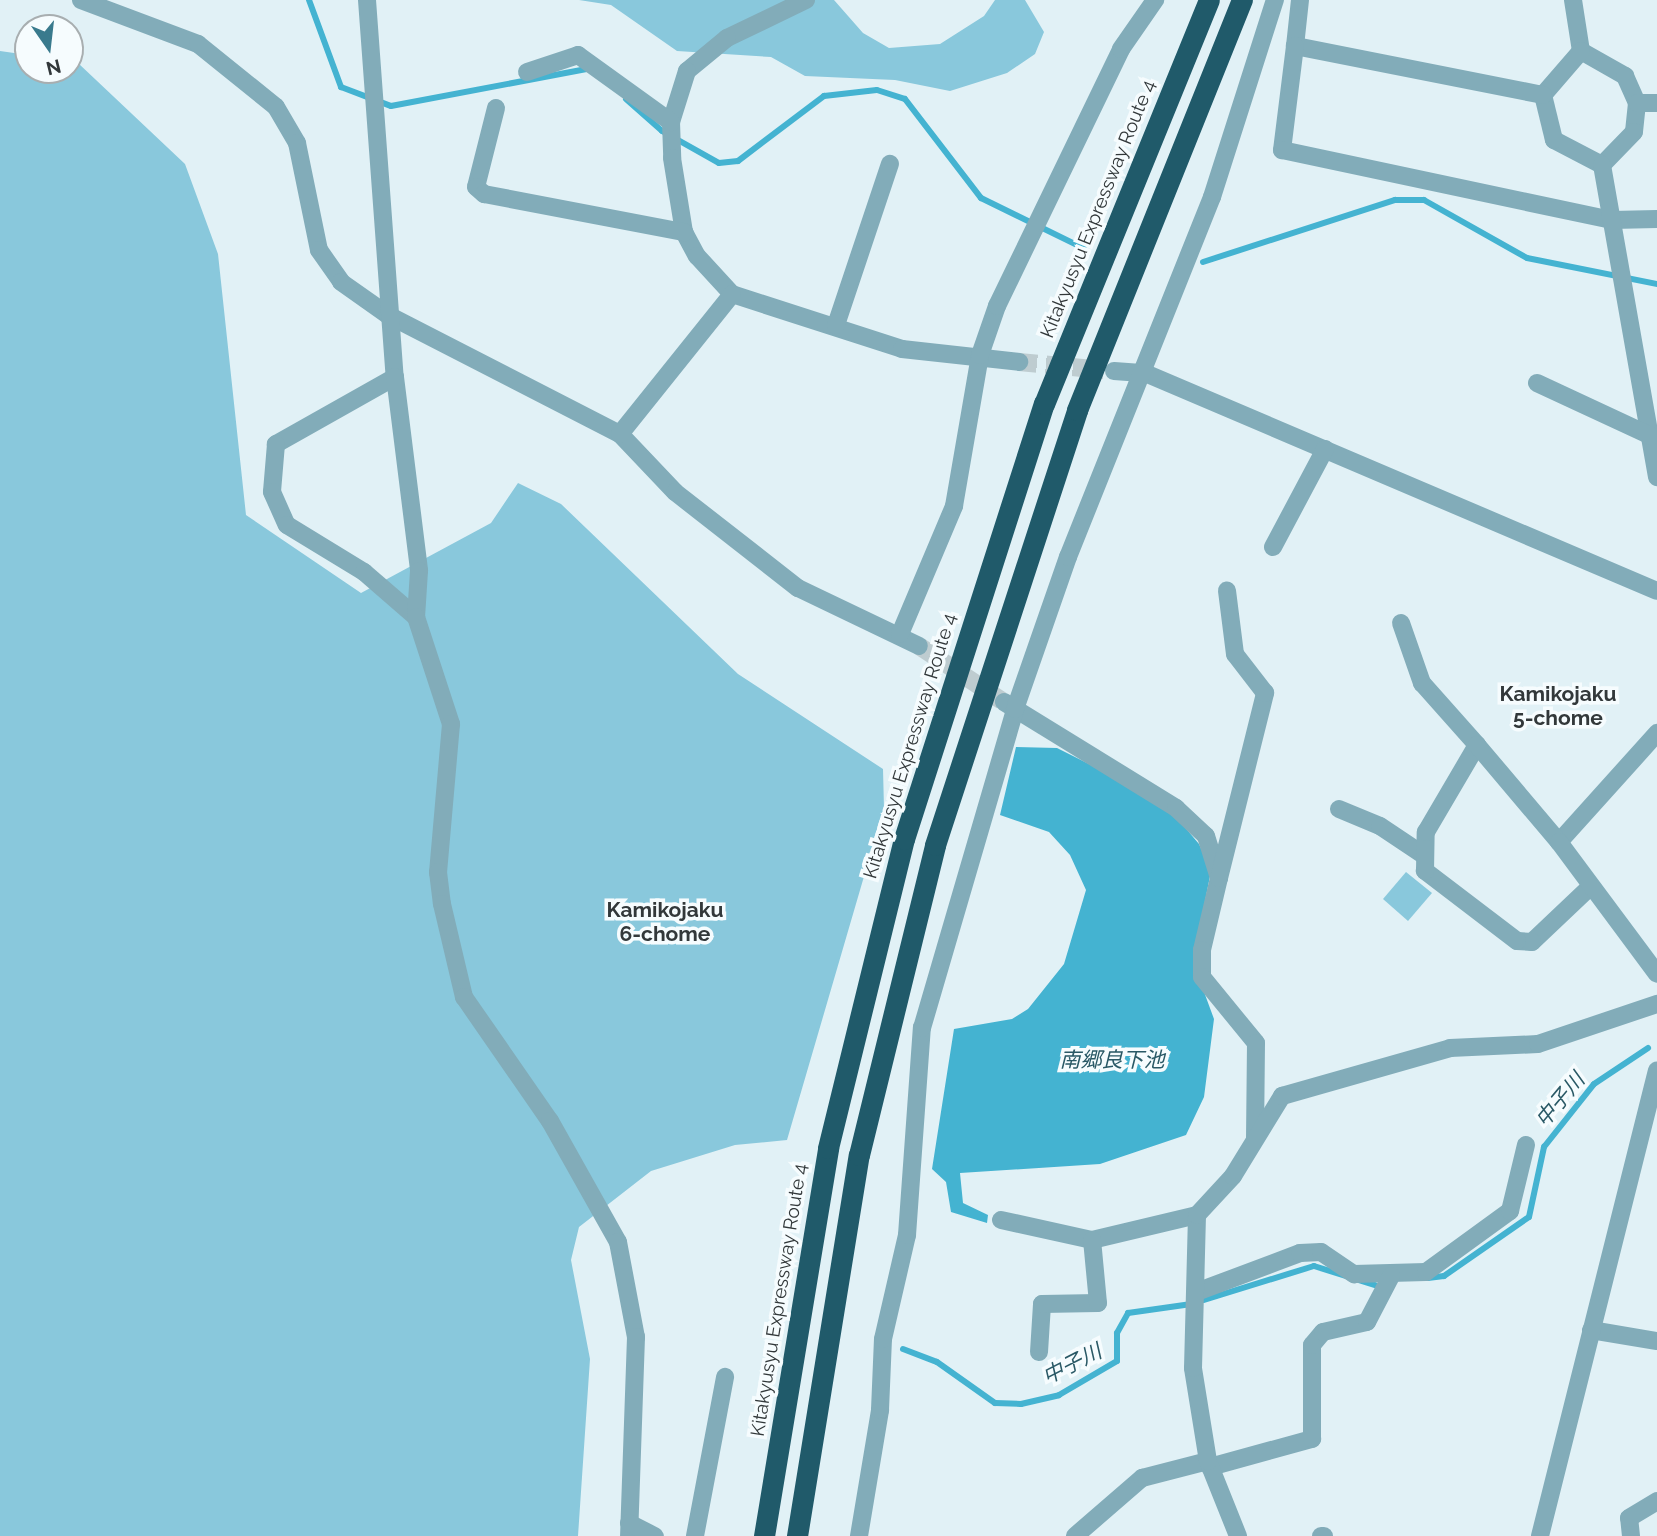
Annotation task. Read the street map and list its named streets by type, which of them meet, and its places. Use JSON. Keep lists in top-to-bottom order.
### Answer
{
  "streets": {
    "highway": ["Kitakyusyu Expressway Route 4"]
  },
  "districts": ["Kamikojaku 5-chome", "Kamikojaku 6-chome"],
  "water": ["南郷良下池", "中子川"],
  "north": "bottom"
}
